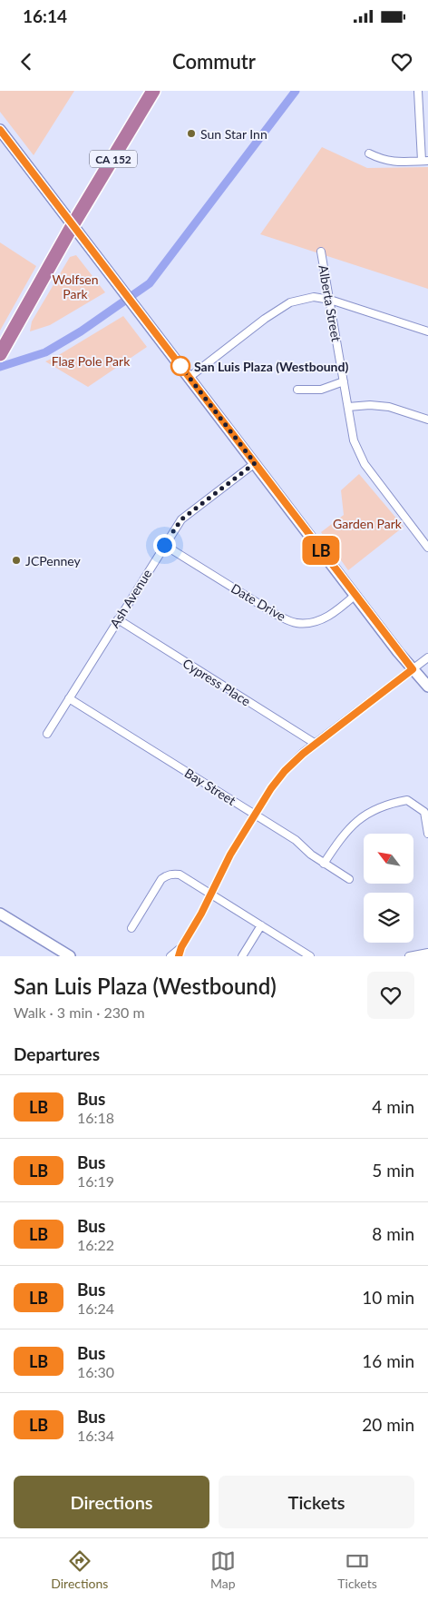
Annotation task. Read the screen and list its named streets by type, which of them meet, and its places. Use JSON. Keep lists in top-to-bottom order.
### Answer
{
  "streets": {
    "highway": ["CA 152"],
    "street": [
      "Alberta Street",
      "Ash Avenue",
      "Date Drive",
      "Cypress Place",
      "Bay Street"
    ]
  },
  "crossings": [
    ["Ash Avenue", "Date Drive"],
    ["Ash Avenue", "Cypress Place"],
    ["Ash Avenue", "Bay Street"]
  ],
  "parks": ["Wolfsen Park", "Flag Pole Park", "Garden Park"],
  "places": ["Sun Star Inn", "San Luis Plaza (Westbound)", "JCPenney"],
  "lines": ["bus line LB"],
  "north": "top left",
  "page": {
    "status": "16:14",
    "header": "Commutr",
    "on_map": "LB",
    "heading": [
      ["San Luis Plaza (Westbound)", "Walk · 3 min · 230 m"],
      "Departures"
    ],
    "list": [
      {
        "mark": "LB",
        "name": "Bus",
        "note": "16:18",
        "value": "4 min"
      },
      {
        "mark": "LB",
        "name": "Bus",
        "note": "16:19",
        "value": "5 min"
      },
      {
        "mark": "LB",
        "name": "Bus",
        "note": "16:22",
        "value": "8 min"
      },
      {
        "mark": "LB",
        "name": "Bus",
        "note": "16:24",
        "value": "10 min"
      },
      {
        "mark": "LB",
        "name": "Bus",
        "note": "16:30",
        "value": "16 min"
      },
      {
        "mark": "LB",
        "name": "Bus",
        "note": "16:34",
        "value": "20 min"
      }
    ],
    "buttons": ["Directions", "Tickets"],
    "tabs": ["Directions", "Map", "Tickets"]
  }
}
